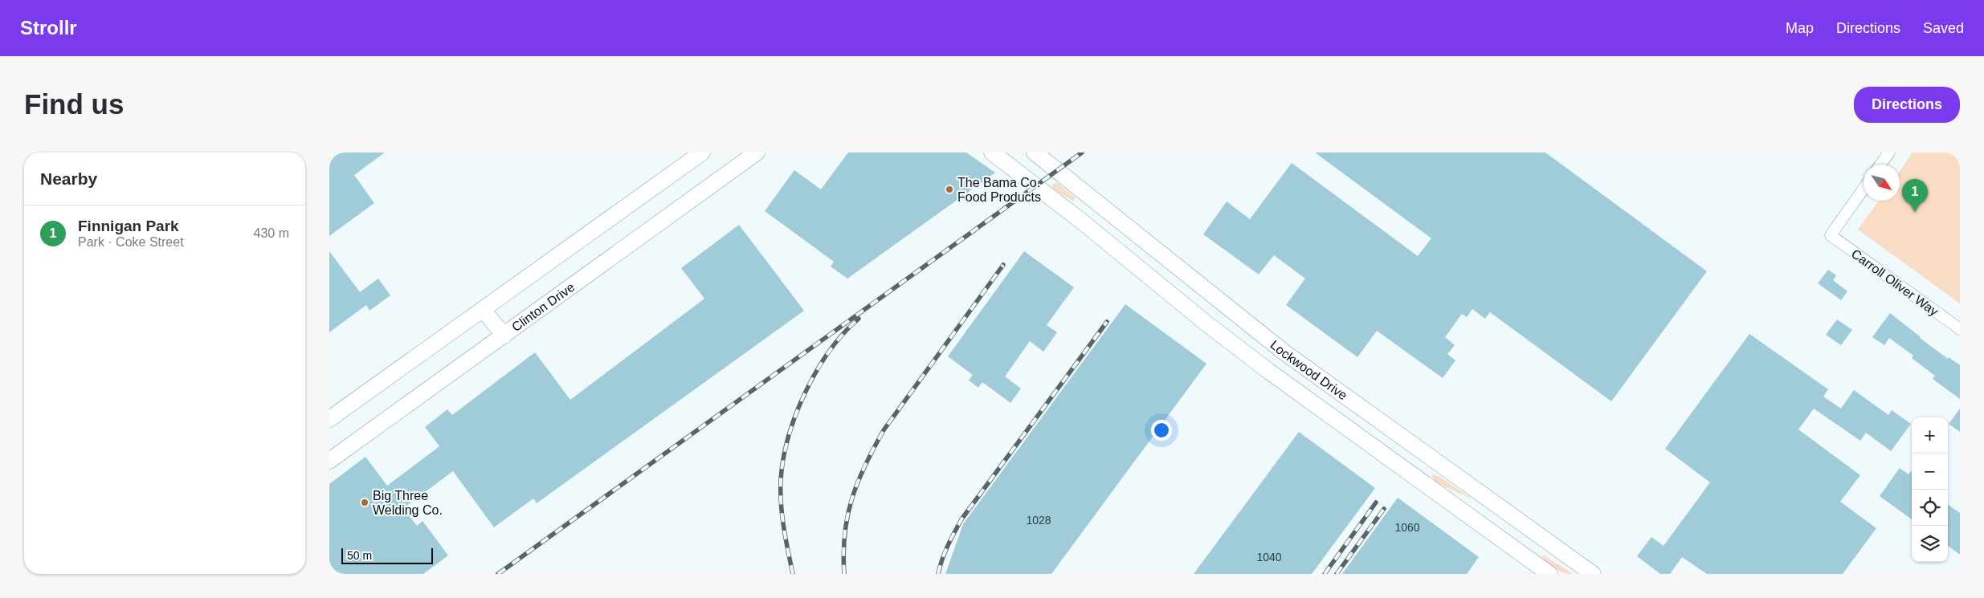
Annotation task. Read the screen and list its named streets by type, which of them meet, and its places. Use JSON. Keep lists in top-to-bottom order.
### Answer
{
  "streets": {
    "main road": ["Clinton Drive", "Lockwood Drive"],
    "street": ["Carroll Oliver Way"]
  },
  "places": ["The Bama Co. Food Products", "Big Three Welding Co."],
  "house_numbers": ["1028", "1060", "1040"],
  "scale_bar": "50 m",
  "north": "bottom right",
  "page": {
    "header": "Strollr",
    "nav": ["Map", "Directions", "Saved"],
    "buttons": "Directions",
    "title": "Find us",
    "heading": "Nearby",
    "pins": "1",
    "list": [
      {
        "mark": "1",
        "name": "Finnigan Park",
        "note": "Park · Coke Street",
        "value": "430 m"
      }
    ],
    "map_buttons": ["+", "−"],
    "scale": "50 m"
  }
}
